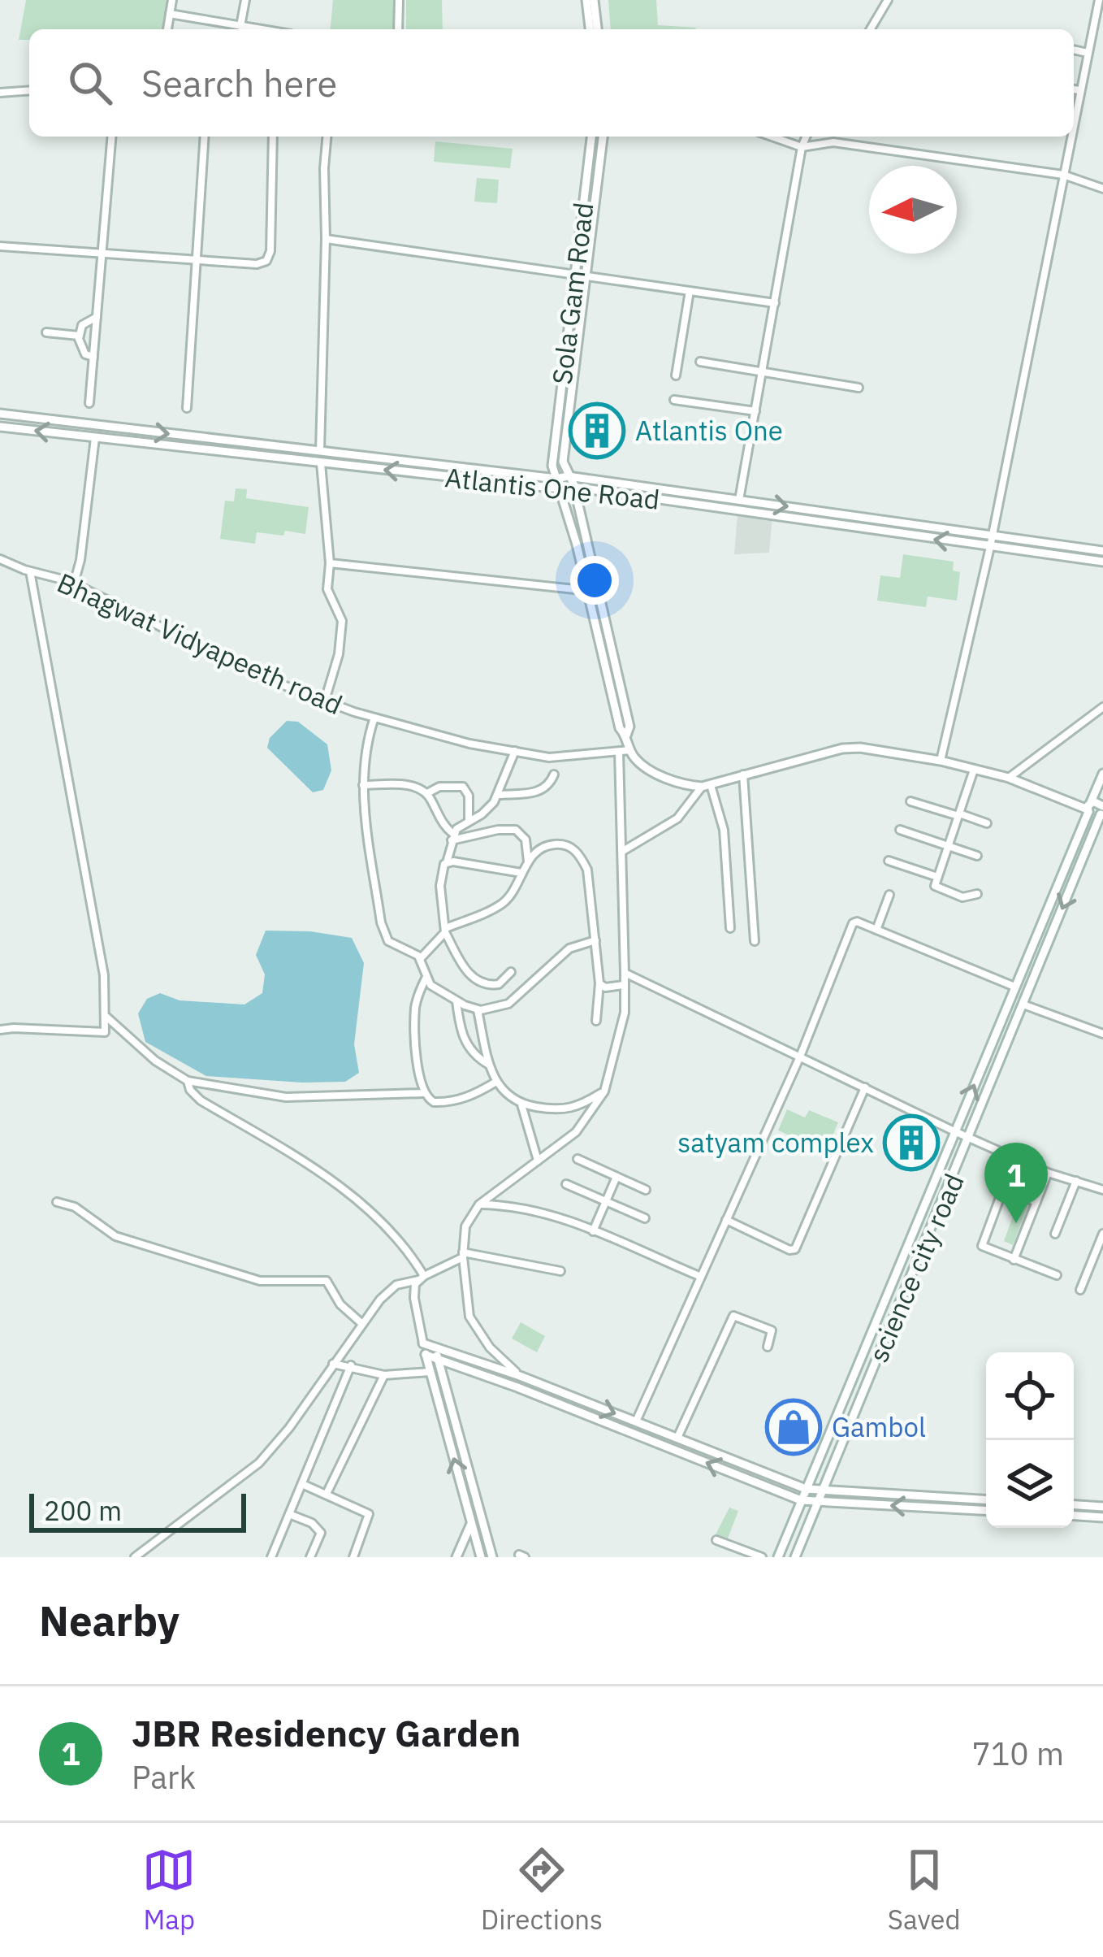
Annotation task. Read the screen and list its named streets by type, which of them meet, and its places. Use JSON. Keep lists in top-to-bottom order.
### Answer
{
  "streets": {
    "street": [
      "Sola Gam Road",
      "Atlantis One Road",
      "Bhagwat Vidyapeeth road",
      "science city road"
    ]
  },
  "crossings": [
    ["Sola Gam Road", "Atlantis One Road"],
    ["Sola Gam Road", "Bhagwat Vidyapeeth road"]
  ],
  "places": {
    "building": ["Atlantis One", "satyam complex"],
    "shop": ["Gambol"]
  },
  "scale_bar": "200 m",
  "north": "left",
  "page": {
    "search": "Search here",
    "pins": "1",
    "scale": "200 m",
    "heading": "Nearby",
    "list": [
      {
        "mark": "1",
        "name": "JBR Residency Garden",
        "note": "Park",
        "value": "710 m"
      }
    ],
    "nav": ["Map", "Directions", "Saved"]
  }
}
